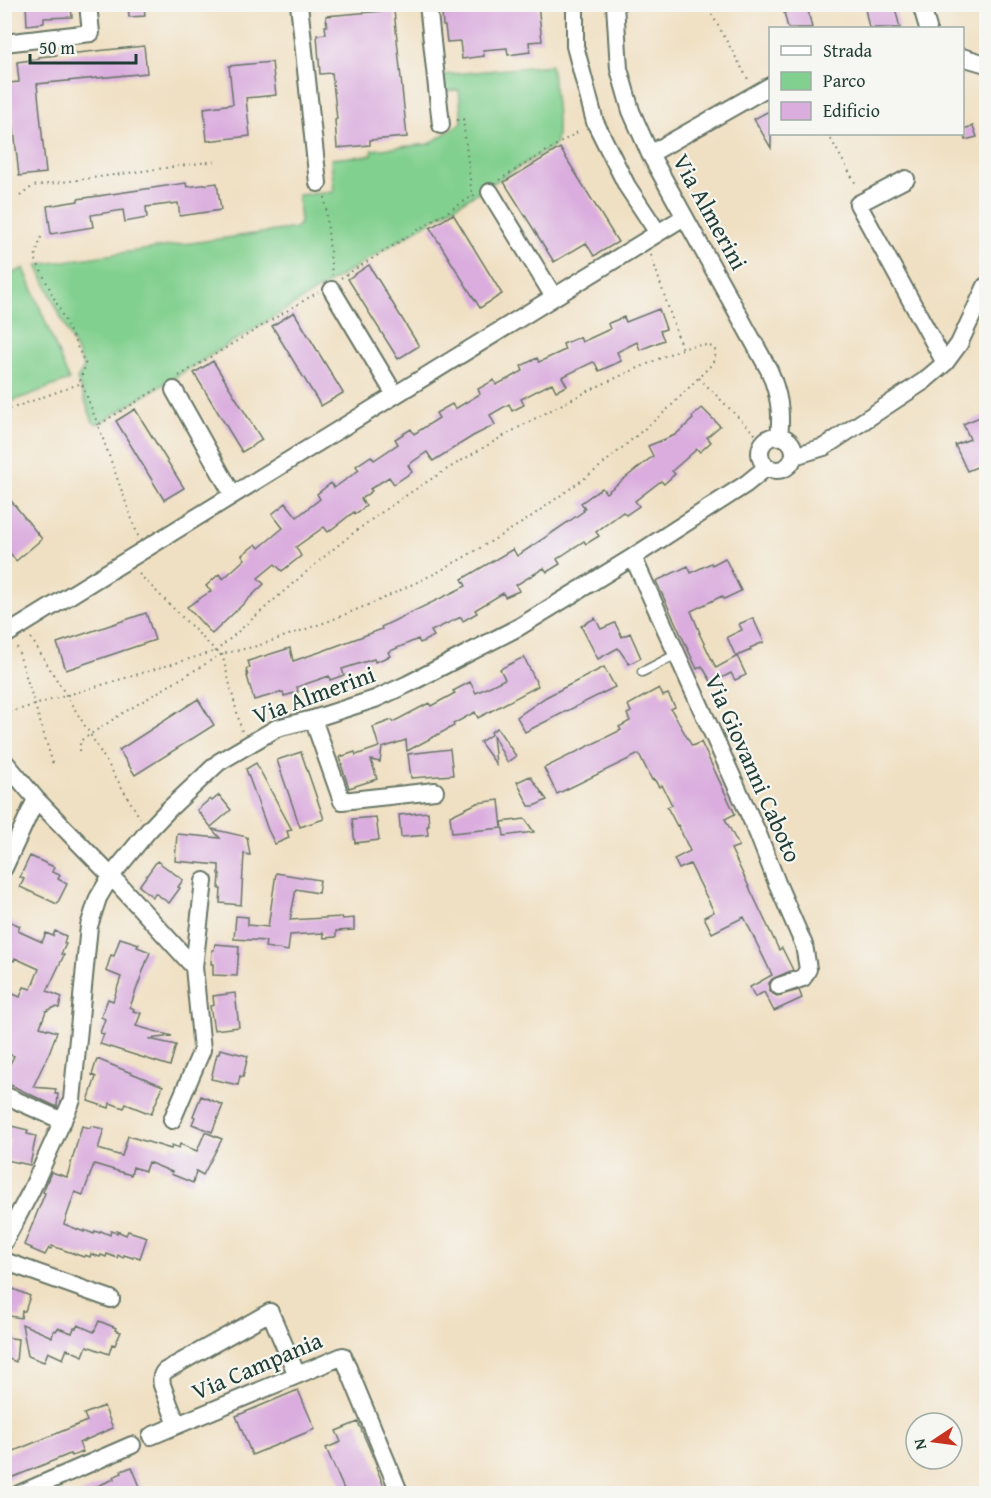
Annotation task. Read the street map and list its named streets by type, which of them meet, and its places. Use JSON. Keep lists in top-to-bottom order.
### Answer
{
  "streets": {
    "street": ["Via Almerini", "Via Giovanni Caboto", "Via Campania"]
  },
  "crossings": [
    ["Via Almerini", "Via Giovanni Caboto"]
  ],
  "legend": ["Strada", "Parco", "Edificio"],
  "scale_bar": "50 m",
  "north": "left"
}
